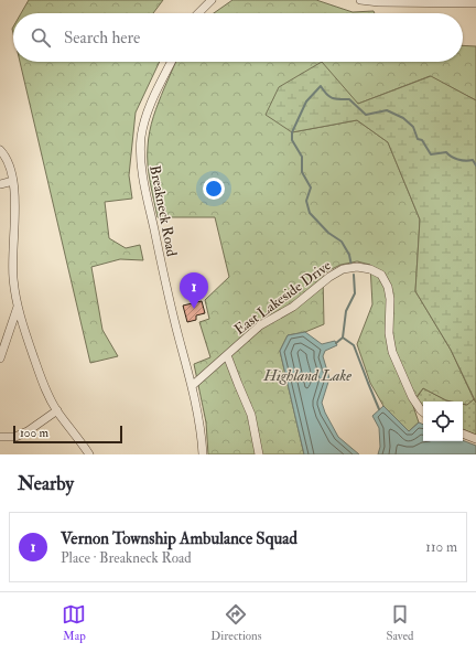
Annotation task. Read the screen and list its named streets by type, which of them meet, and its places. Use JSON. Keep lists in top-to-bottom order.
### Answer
{
  "streets": {
    "street": ["Breakneck Road", "East Lakeside Drive"]
  },
  "crossings": [
    ["Breakneck Road", "East Lakeside Drive"]
  ],
  "water": ["Highland Lake"],
  "scale_bar": "100 m",
  "page": {
    "search": "Search here",
    "pins": "1",
    "scale": "100 m",
    "heading": "Nearby",
    "list": [
      {
        "mark": "1",
        "name": "Vernon Township Ambulance Squad",
        "note": "Place · Breakneck Road",
        "value": "110 m"
      }
    ],
    "nav": ["Map", "Directions", "Saved"]
  }
}
